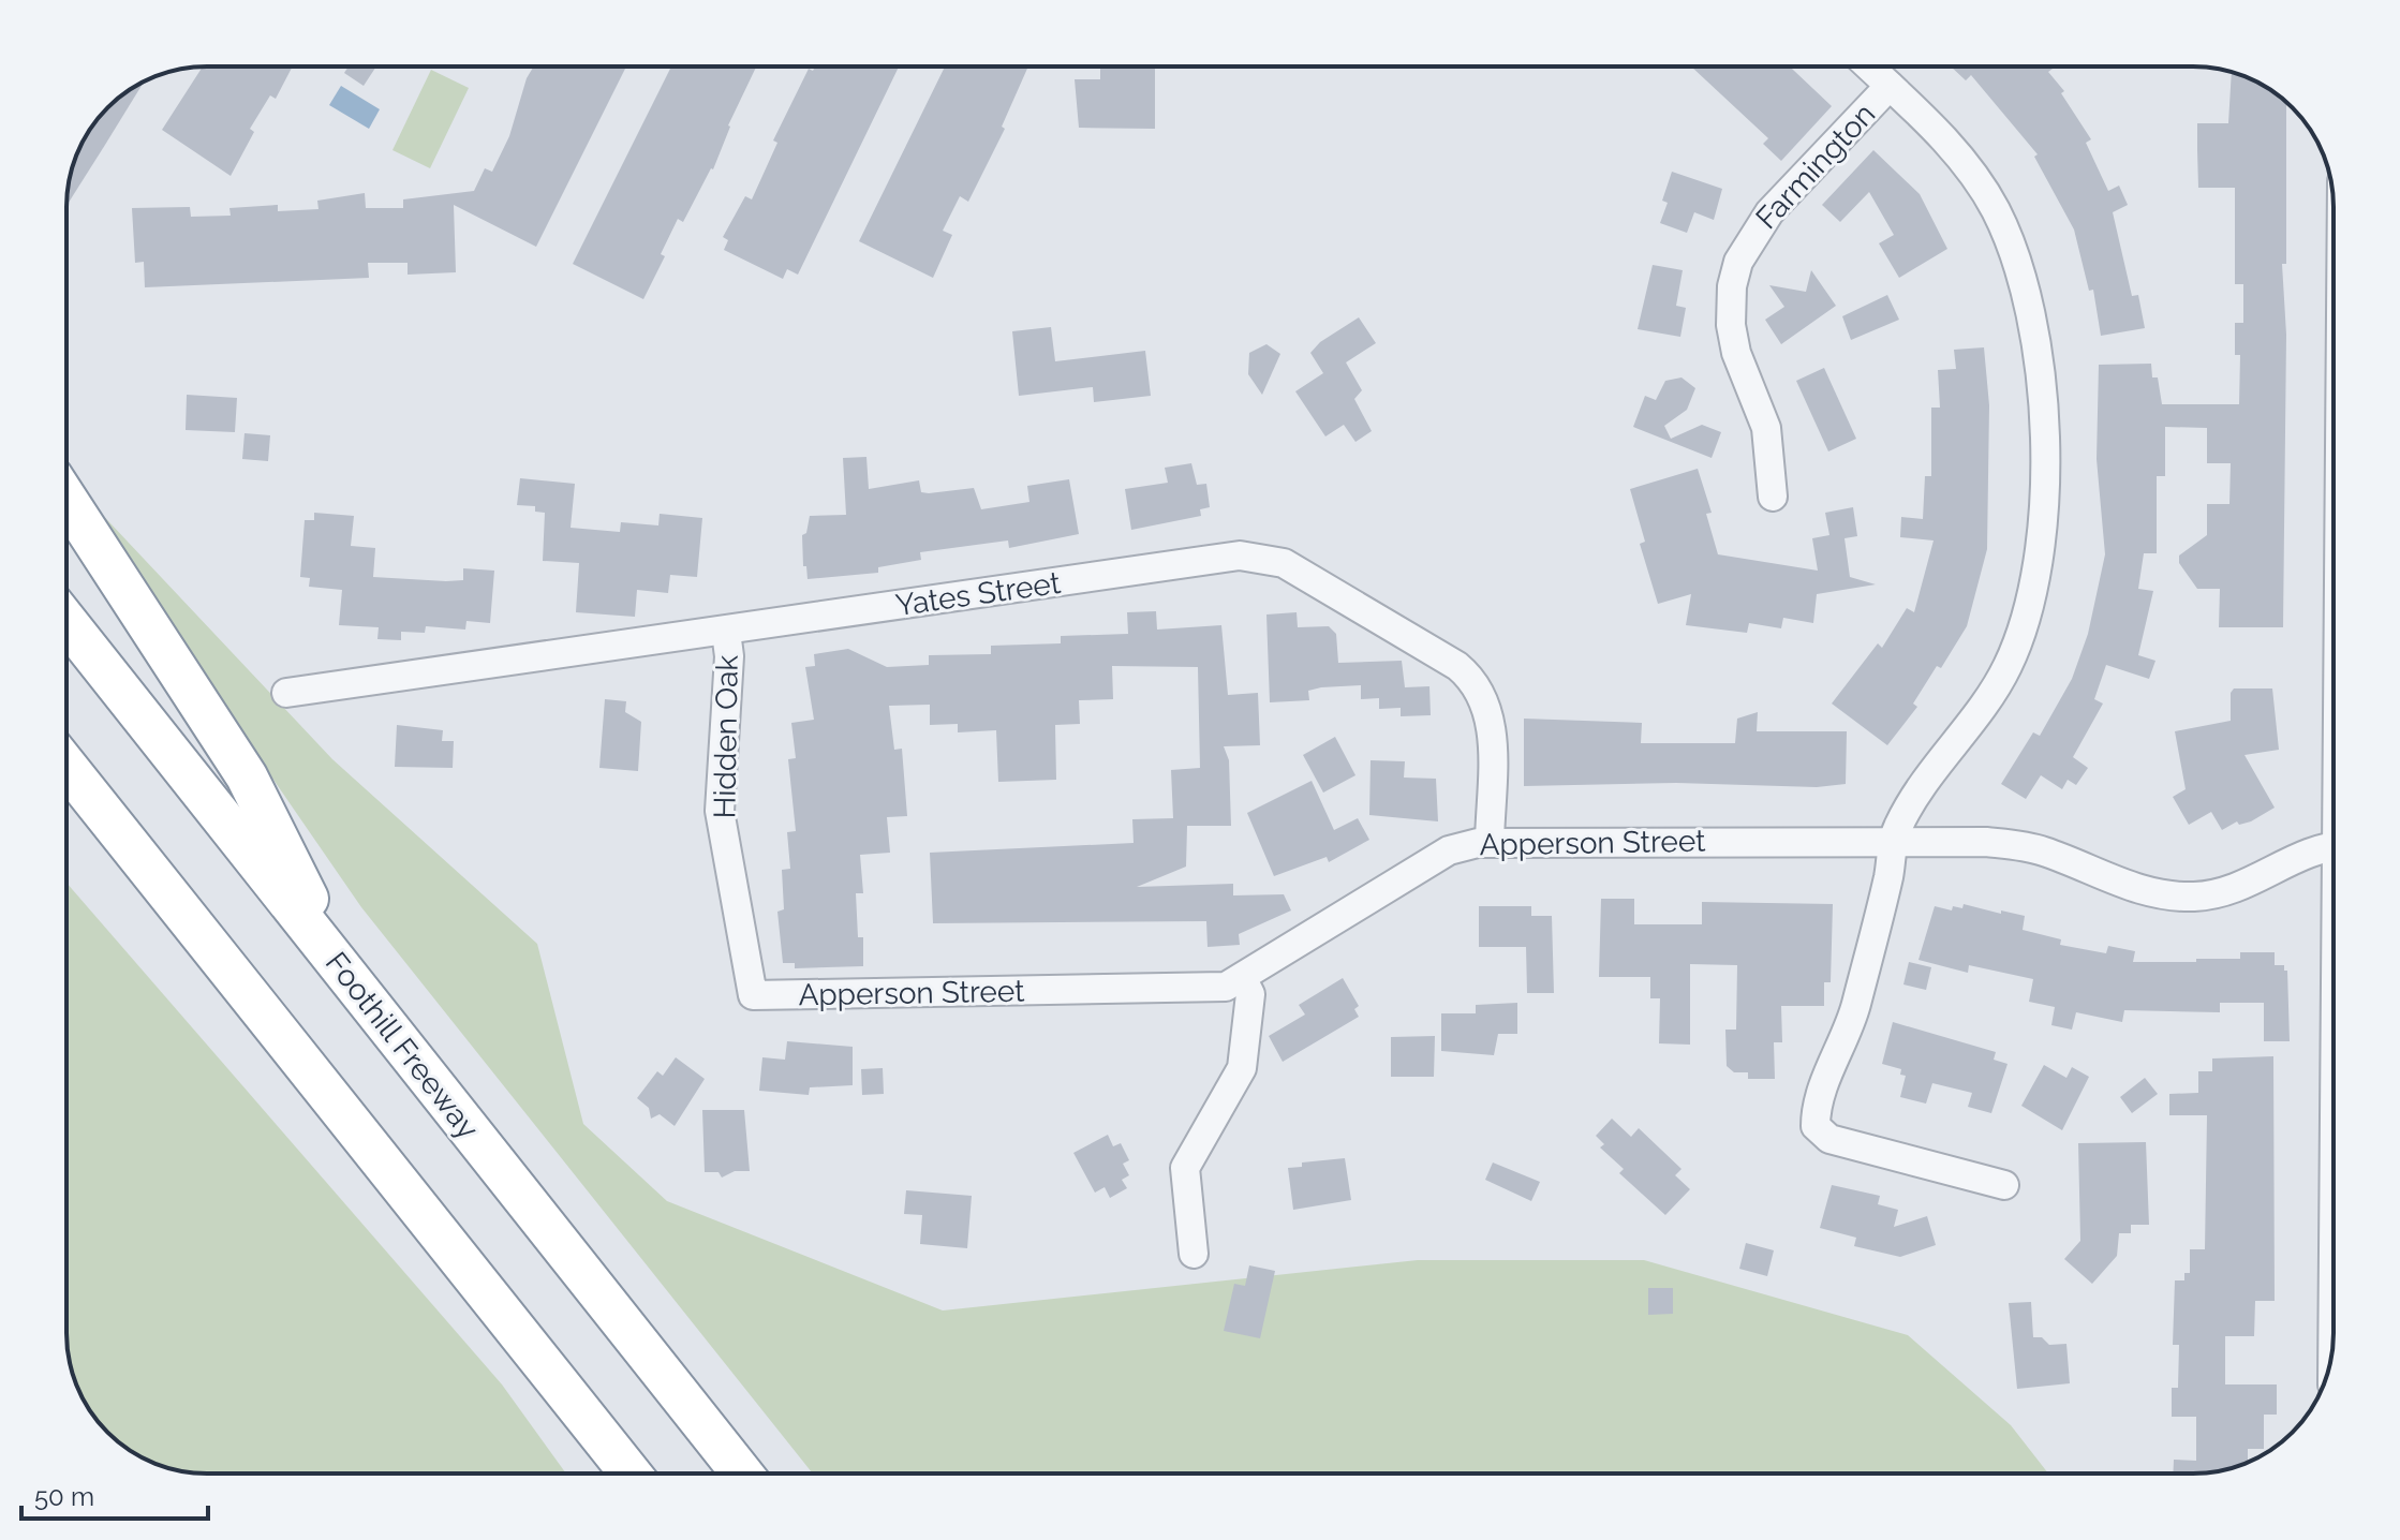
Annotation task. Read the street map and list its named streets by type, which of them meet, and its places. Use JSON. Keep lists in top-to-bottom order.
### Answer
{
  "streets": {
    "highway": ["Foothill Freeway"],
    "street": [
      "Farmington",
      "Yates Street",
      "Hidden Oak",
      "Apperson Street"
    ]
  },
  "crossings": [
    ["Yates Street", "Hidden Oak"],
    ["Yates Street", "Apperson Street"],
    ["Hidden Oak", "Apperson Street"]
  ],
  "scale_bar": "50 m"
}
